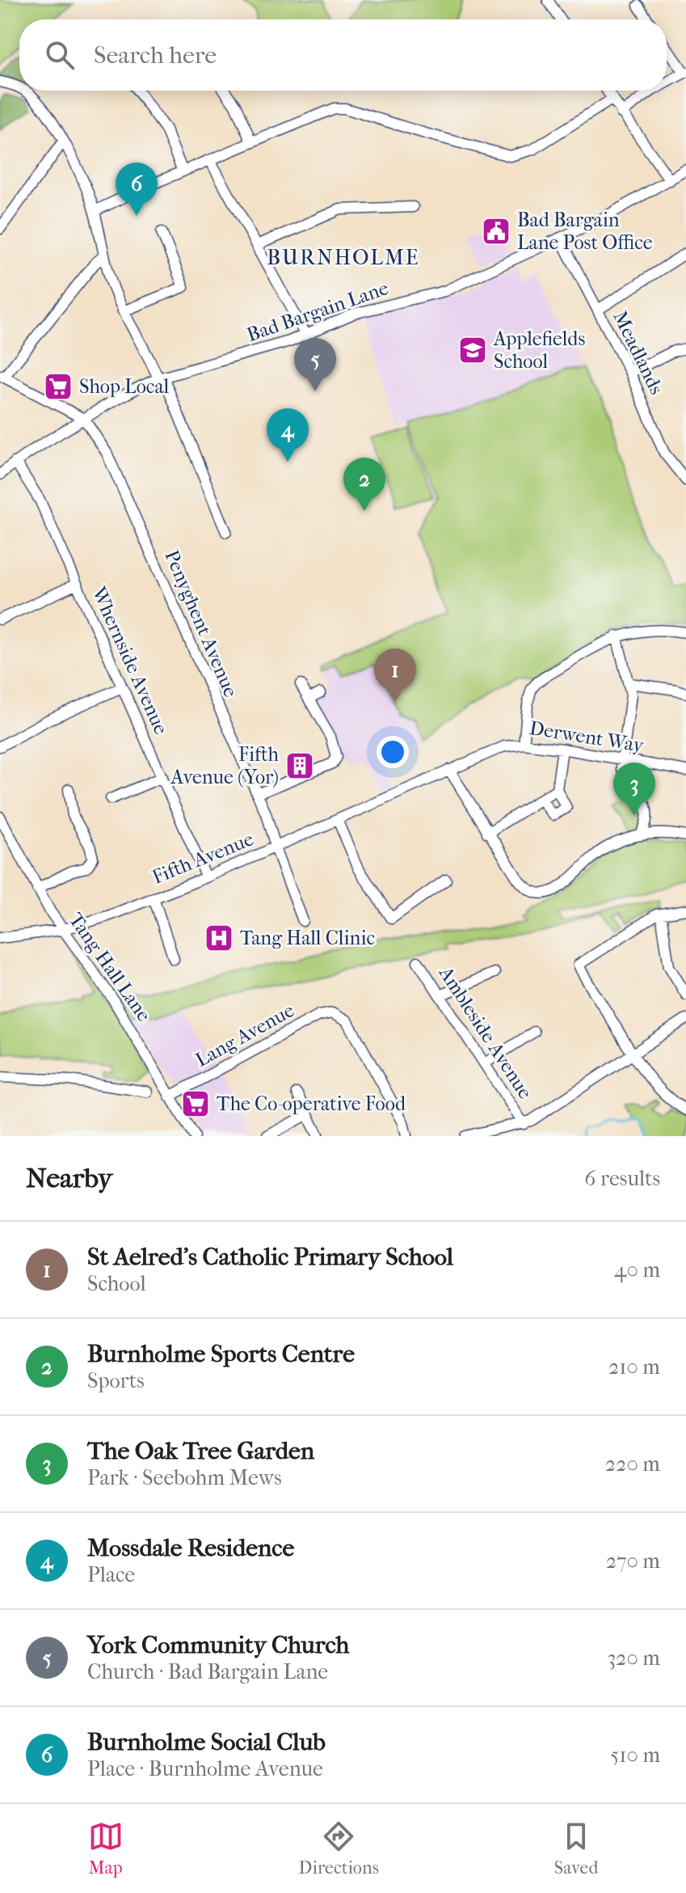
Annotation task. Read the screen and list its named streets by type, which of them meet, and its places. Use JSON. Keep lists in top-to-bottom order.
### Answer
{
  "streets": {
    "street": [
      "Bad Bargain Lane",
      "Meadlands",
      "Penyghent Avenue",
      "Whernside Avenue",
      "Derwent Way",
      "Fifth Avenue",
      "Tang Hall Lane",
      "Ambleside Avenue",
      "Lang Avenue"
    ]
  },
  "crossings": [
    ["Bad Bargain Lane", "Meadlands"],
    ["Bad Bargain Lane", "Penyghent Avenue"],
    ["Bad Bargain Lane", "Whernside Avenue"],
    ["Penyghent Avenue", "Fifth Avenue"],
    ["Whernside Avenue", "Fifth Avenue"],
    ["Derwent Way", "Fifth Avenue"],
    ["Fifth Avenue", "Tang Hall Lane"],
    ["Tang Hall Lane", "Lang Avenue"]
  ],
  "districts": ["BURNHOLME"],
  "places": {
    "public building": ["Bad Bargain Lane Post Office"],
    "school or university": ["Applefields School"],
    "supermarket": ["Shop Local", "The Co-operative Food"],
    "building": ["Fifth Avenue (Yor)"],
    "hospital": ["Tang Hall Clinic"]
  },
  "page": {
    "search": "Search here",
    "pins": [
      "6",
      "5",
      "4",
      "2",
      "1",
      "3"
    ],
    "heading": ["Nearby", "6 results"],
    "list": [
      {
        "mark": "1",
        "name": "St Aelred's Catholic Primary School",
        "note": "School",
        "value": "40 m"
      },
      {
        "mark": "2",
        "name": "Burnholme Sports Centre",
        "note": "Sports",
        "value": "210 m"
      },
      {
        "mark": "3",
        "name": "The Oak Tree Garden",
        "note": "Park · Seebohm Mews",
        "value": "220 m"
      },
      {
        "mark": "4",
        "name": "Mossdale Residence",
        "note": "Place",
        "value": "270 m"
      },
      {
        "mark": "5",
        "name": "York Community Church",
        "note": "Church · Bad Bargain Lane",
        "value": "320 m"
      },
      {
        "mark": "6",
        "name": "Burnholme Social Club",
        "note": "Place · Burnholme Avenue",
        "value": "510 m"
      }
    ],
    "nav": ["Map", "Directions", "Saved"]
  }
}
